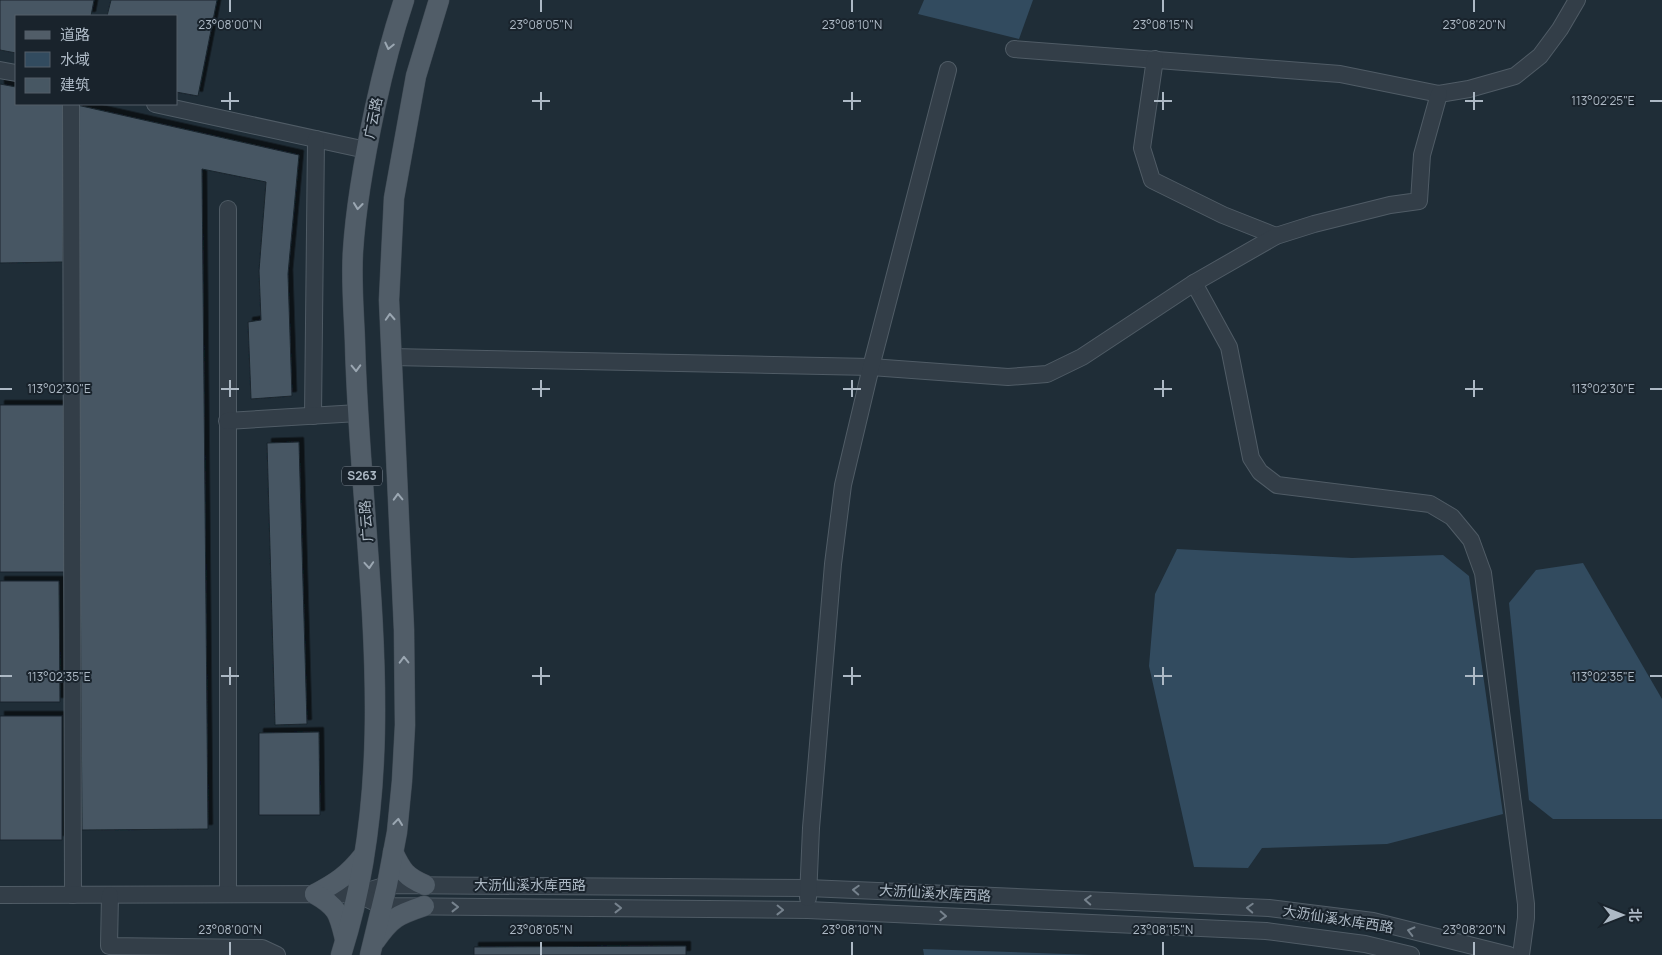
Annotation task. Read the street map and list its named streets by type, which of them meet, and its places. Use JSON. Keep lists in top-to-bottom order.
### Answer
{
  "streets": {
    "main road": ["广云路", "S263"],
    "street": ["大沥仙溪水库西路"]
  },
  "crossings": [
    ["广云路", "大沥仙溪水库西路"],
    ["S263", "大沥仙溪水库西路"]
  ],
  "legend": ["道路", "水域", "建筑"],
  "north": "right",
  "coordinates": [
    "23°08'00\"N",
    "23°08'05\"N",
    "23°08'10\"N",
    "23°08'15\"N",
    "23°08'20\"N",
    "113°02'25\"E",
    "113°02'30\"E",
    "113°02'35\"E"
  ]
}
